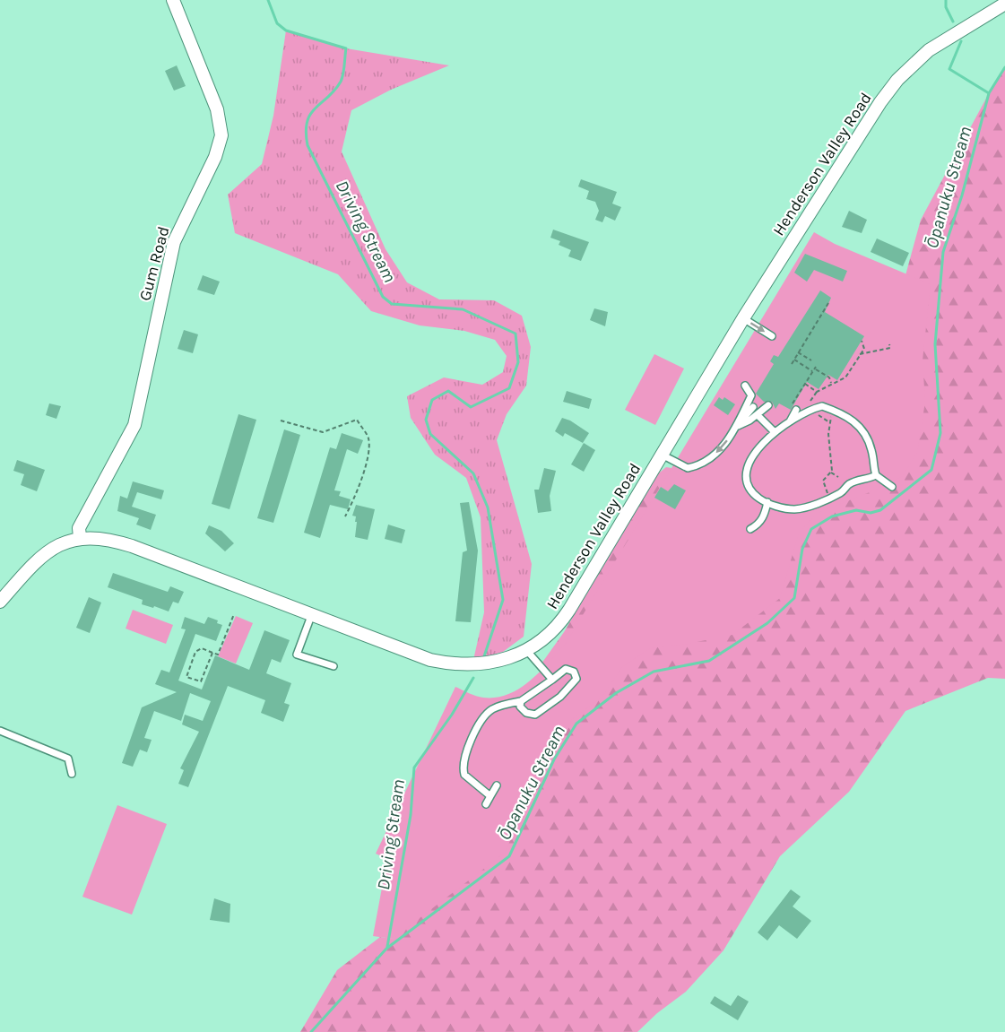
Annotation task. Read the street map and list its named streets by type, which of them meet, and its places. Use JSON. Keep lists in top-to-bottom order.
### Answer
{
  "streets": {
    "street": ["Henderson Valley Road", "Gum Road"]
  },
  "crossings": [
    ["Henderson Valley Road", "Gum Road"]
  ],
  "water": ["Ōpanuku Stream", "Driving Stream"]
}
